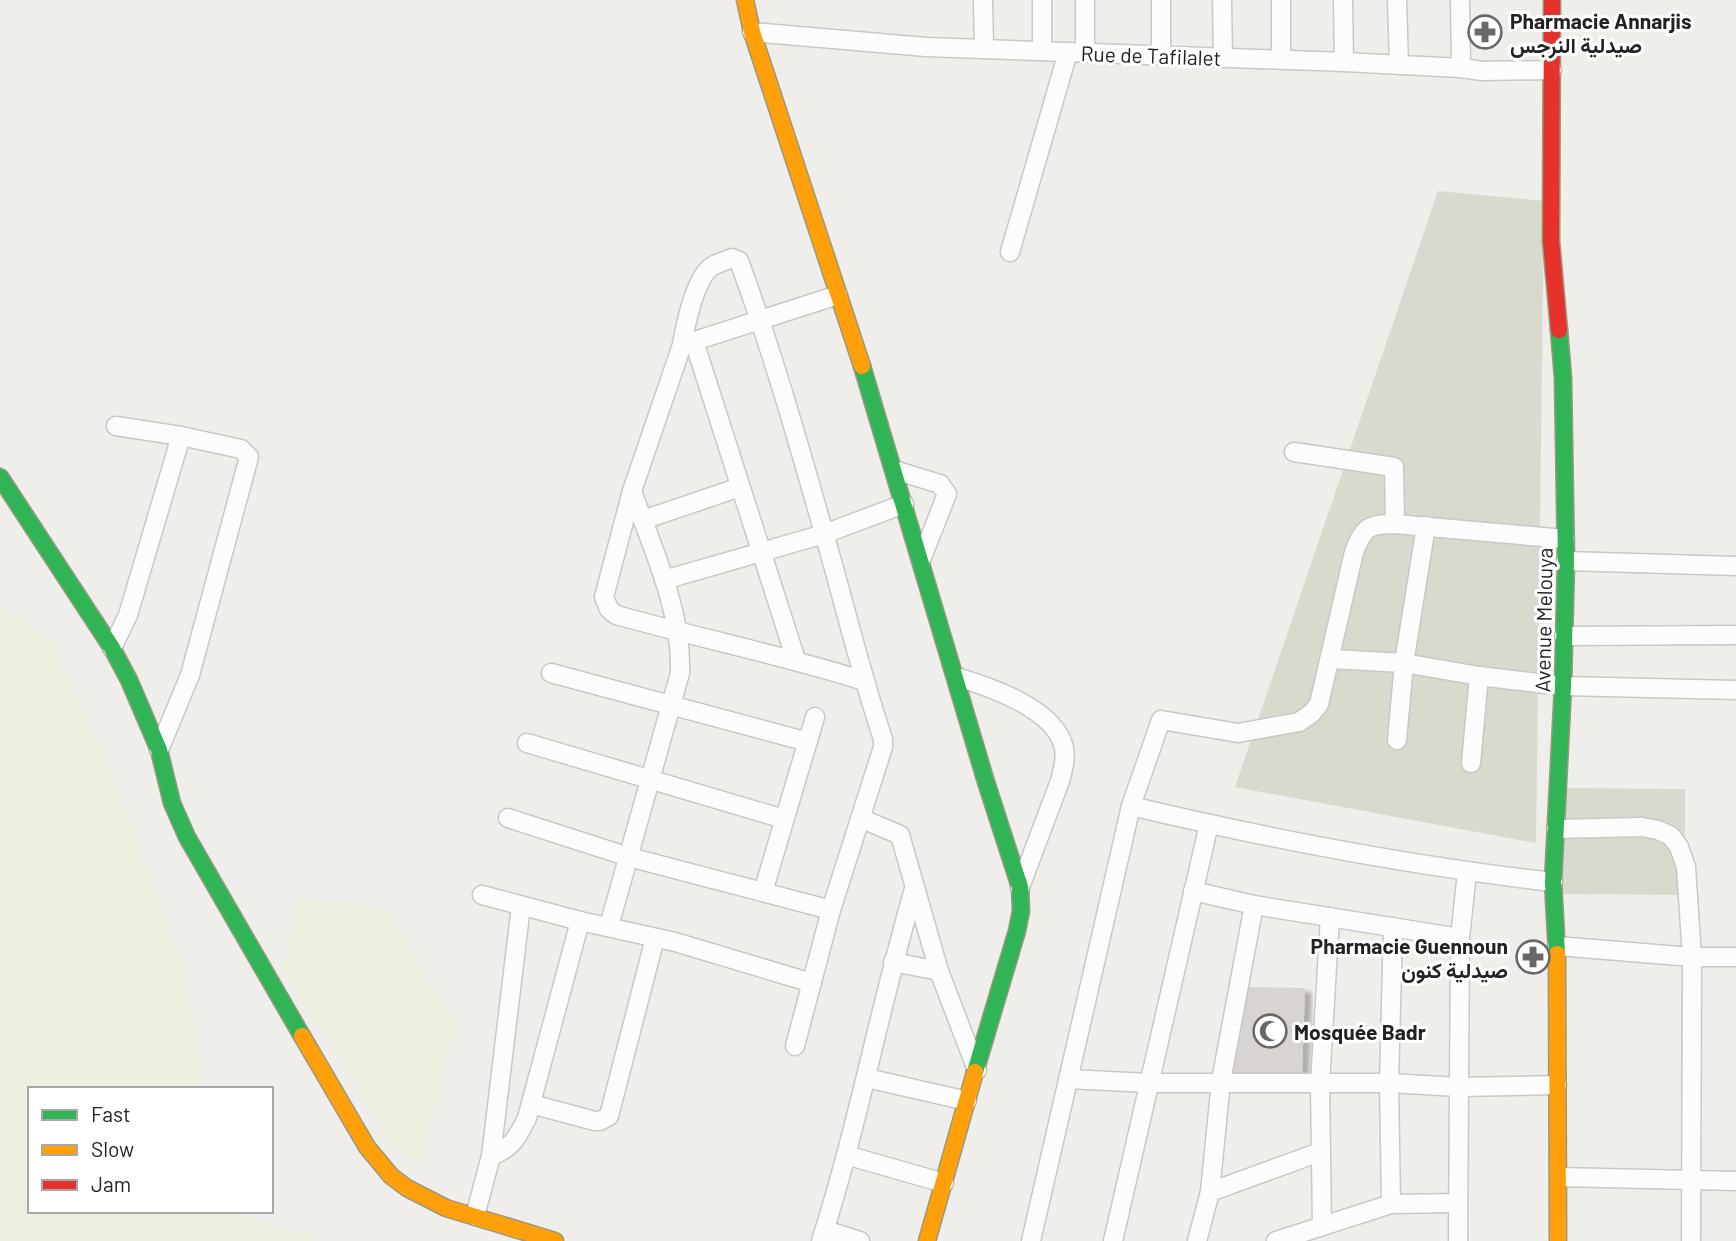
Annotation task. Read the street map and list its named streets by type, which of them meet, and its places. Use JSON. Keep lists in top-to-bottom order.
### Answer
{
  "streets": {
    "street": ["Rue de Tafilalet", "Avenue Melouya"]
  },
  "crossings": [
    ["Rue de Tafilalet", "Avenue Melouya"]
  ],
  "places": {
    "pharmacy": ["Pharmacie Annarjis صيدلية النرجس", "Pharmacie Guennoun صيدلية كنون"],
    "mosque": ["Mosquée Badr"]
  },
  "legend": ["Fast", "Slow", "Jam"]
}
